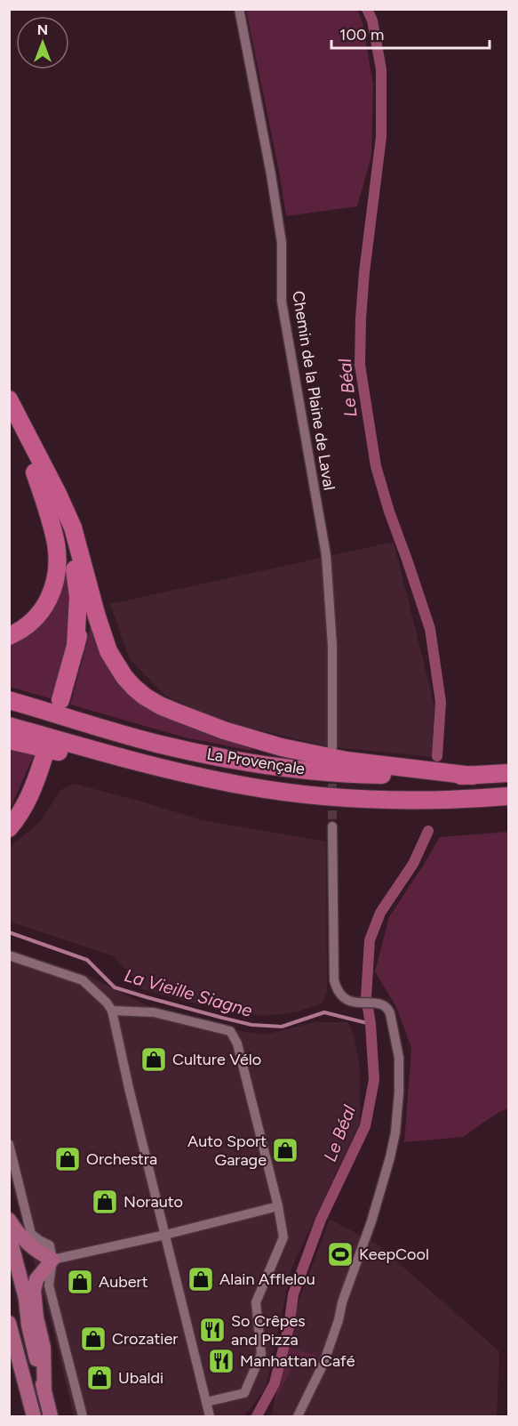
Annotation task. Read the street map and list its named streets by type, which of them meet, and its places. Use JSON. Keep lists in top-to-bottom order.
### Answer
{
  "streets": {
    "highway": ["La Provençale"],
    "street": ["Chemin de la Plaine de Laval"]
  },
  "water": ["Le Béal", "La Vieille Siagne"],
  "places": {
    "shop": [
      "Culture Vélo",
      "Auto Sport Garage",
      "Orchestra",
      "Norauto",
      "Alain Afflelou",
      "Aubert",
      "Crozatier",
      "Ubaldi"
    ],
    "sports": ["KeepCool"],
    "restaurant": ["So Crêpes and Pizza", "Manhattan Café"]
  },
  "scale_bar": "100 m",
  "north": "top"
}
